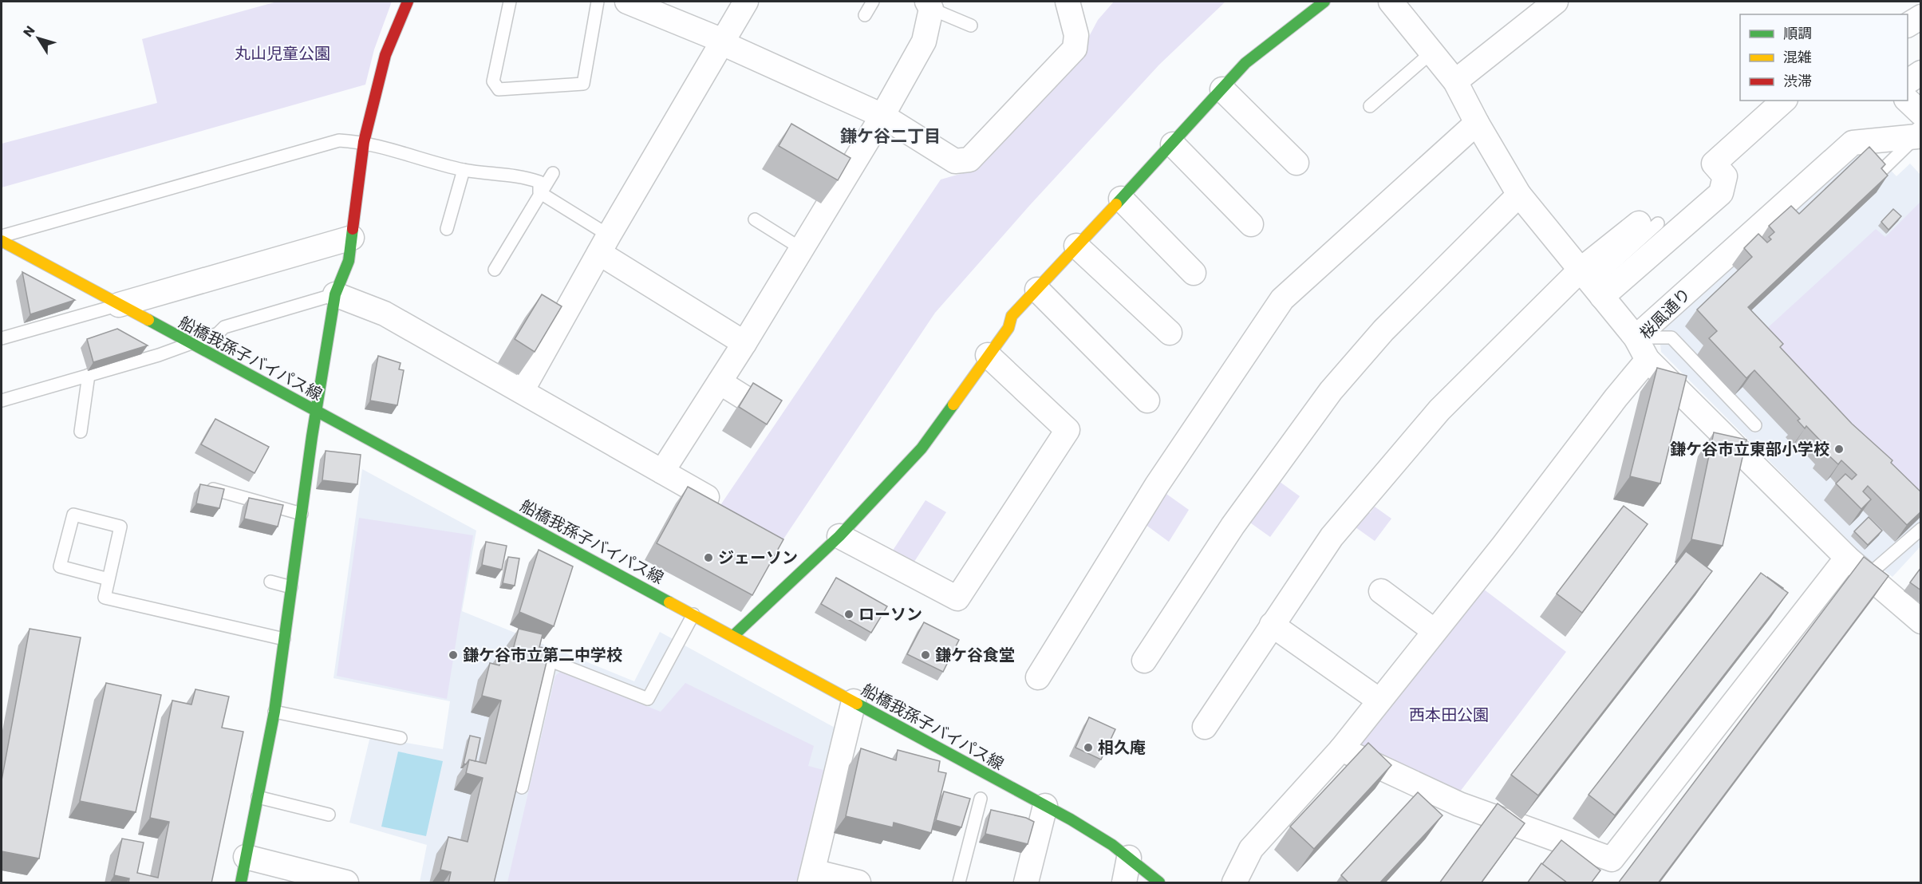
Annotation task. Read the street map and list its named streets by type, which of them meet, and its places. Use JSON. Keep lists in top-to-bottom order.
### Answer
{
  "streets": {
    "street": ["桜風通り", "船橋我孫子バイパス線"]
  },
  "districts": ["鎌ケ谷二丁目"],
  "parks": ["丸山児童公園", "西本田公園"],
  "places": [
    "鎌ケ谷市立東部小学校",
    "ジェーソン",
    "ローソン",
    "鎌ケ谷市立第二中学校",
    "鎌ケ谷食堂",
    "相久庵"
  ],
  "legend": ["順調", "混雑", "渋滞"],
  "north": "top left"
}
